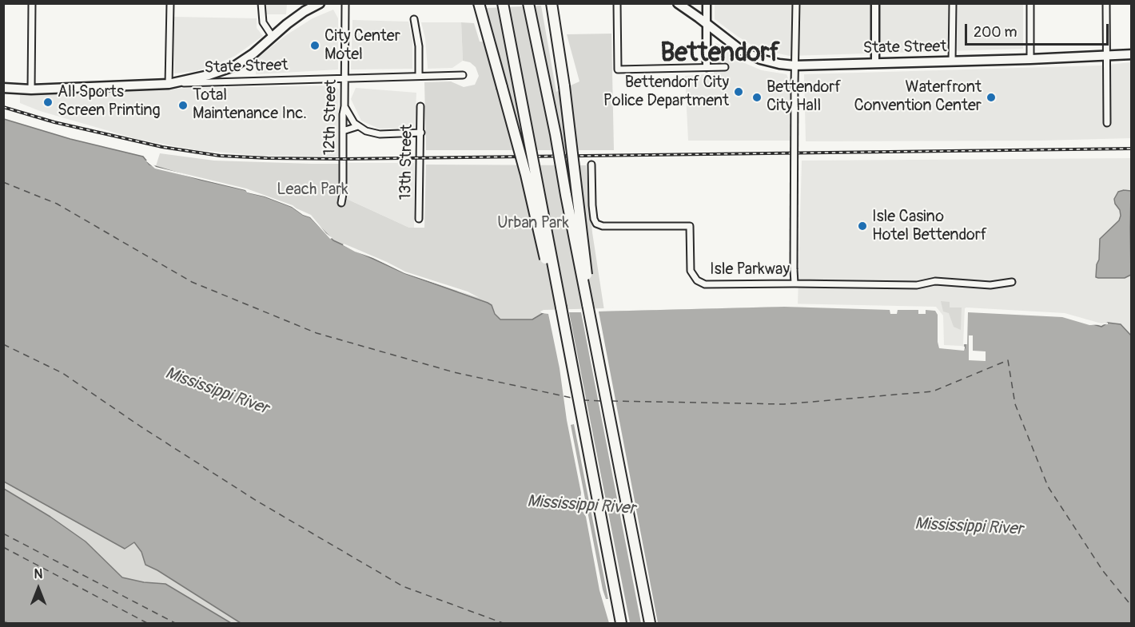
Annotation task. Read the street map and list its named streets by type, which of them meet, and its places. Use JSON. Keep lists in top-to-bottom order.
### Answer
{
  "streets": {
    "main road": ["State Street"],
    "street": ["12th Street", "13th Street", "Isle Parkway"]
  },
  "crossings": [
    ["State Street", "12th Street"]
  ],
  "districts": ["Bettendorf"],
  "water": ["Mississippi River"],
  "parks": ["Leach Park", "Urban Park"],
  "places": [
    "City Center Motel",
    "Bettendorf City Police Department",
    "Bettendorf City Hall",
    "Waterfront Convention Center",
    "All Sports Screen Printing",
    "Total Maintenance Inc.",
    "Isle Casino Hotel Bettendorf"
  ],
  "scale_bar": "200 m",
  "north": "top"
}
